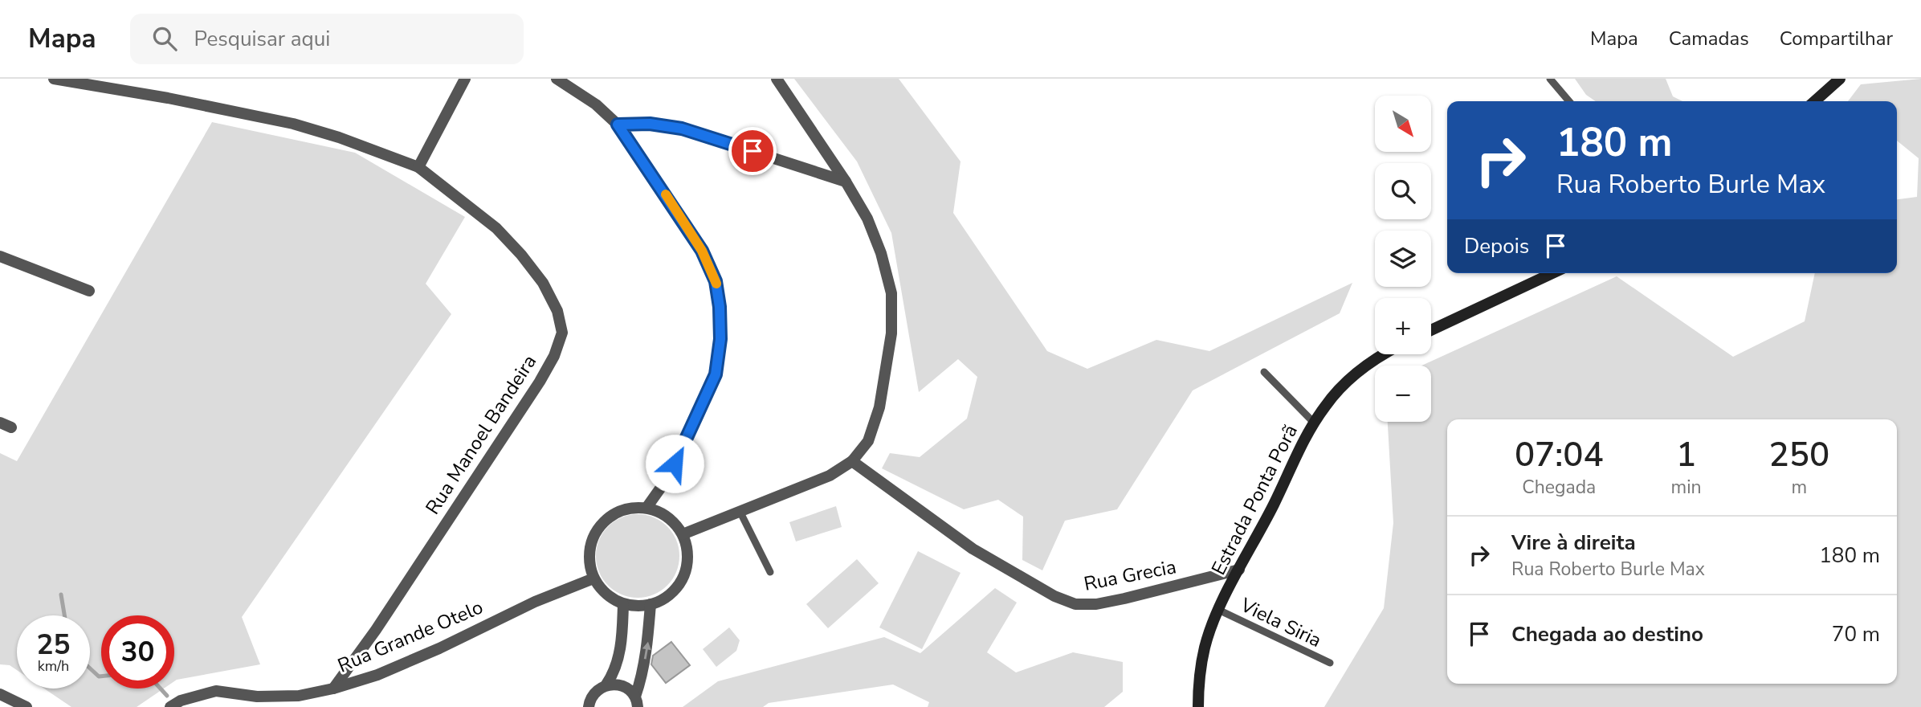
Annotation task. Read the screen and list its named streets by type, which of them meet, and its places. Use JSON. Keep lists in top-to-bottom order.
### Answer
{
  "streets": {
    "main road": ["Estrada Ponta Porã"],
    "street": ["Rua Manoel Bandeira", "Rua Grecia", "Rua Grande Otelo"],
    "lane": ["Viela Siria"]
  },
  "crossings": [
    ["Rua Manoel Bandeira", "Rua Grande Otelo"],
    ["Estrada Ponta Porã", "Rua Grecia"],
    ["Estrada Ponta Porã", "Viela Siria"]
  ],
  "north": "bottom right",
  "page": {
    "header": "Mapa",
    "search": "Pesquisar aqui",
    "nav": ["Mapa", "Camadas", "Compartilhar"],
    "map_buttons": ["+", "−"],
    "turn": ["180 m", "Rua Roberto Burle Max"],
    "then": "Depois",
    "eta": [
      "07:04",
      "Chegada",
      "1",
      "min",
      "250",
      "m"
    ],
    "list": [
      {
        "name": "Vire à direita",
        "note": "Rua Roberto Burle Max",
        "value": "180 m"
      },
      {
        "name": "Chegada ao destino",
        "value": "70 m"
      }
    ],
    "speed": "25 km/h",
    "limit": "30"
  }
}
